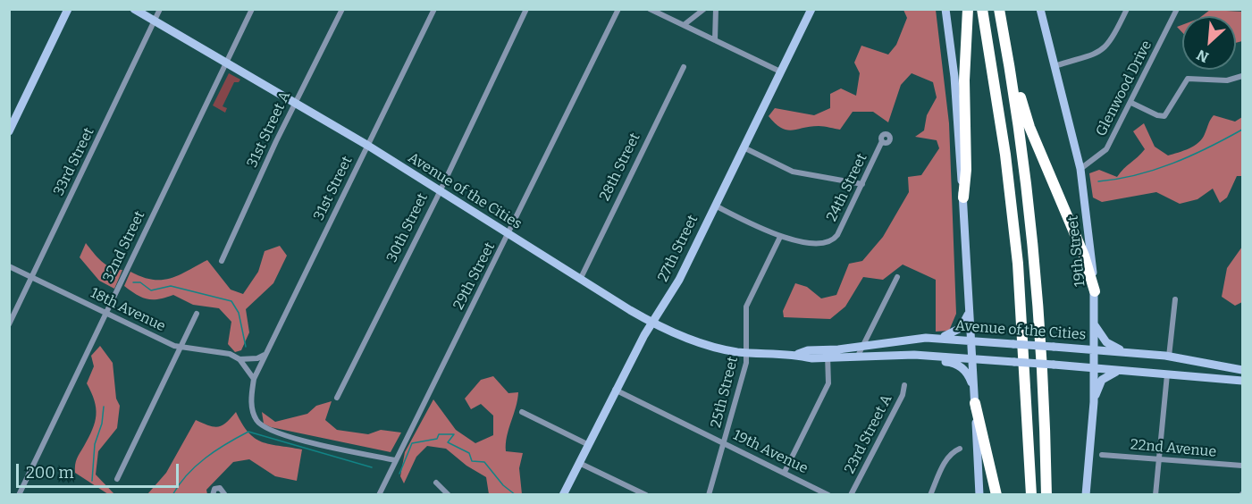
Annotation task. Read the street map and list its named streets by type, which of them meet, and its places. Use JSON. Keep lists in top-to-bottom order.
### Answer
{
  "streets": {
    "main road": ["Avenue of the Cities", "27th Street", "19th Street"],
    "street": [
      "Glenwood Drive",
      "31st Street A",
      "33rd Street",
      "28th Street",
      "24th Street",
      "31st Street",
      "30th Street",
      "32nd Street",
      "29th Street",
      "18th Avenue",
      "25th Street",
      "23rd Street A",
      "22nd Avenue",
      "19th Avenue"
    ]
  },
  "crossings": [
    ["Glenwood Drive", "19th Street"],
    ["31st Street A", "Avenue of the Cities"],
    ["33rd Street", "Avenue of the Cities"],
    ["33rd Street", "18th Avenue"],
    ["28th Street", "Avenue of the Cities"],
    ["24th Street", "25th Street"],
    ["31st Street", "Avenue of the Cities"],
    ["31st Street", "18th Avenue"],
    ["Avenue of the Cities", "30th Street"],
    ["Avenue of the Cities", "32nd Street"],
    ["Avenue of the Cities", "27th Street"],
    ["Avenue of the Cities", "19th Street"],
    ["Avenue of the Cities", "29th Street"],
    ["Avenue of the Cities", "25th Street"],
    ["32nd Street", "18th Avenue"],
    ["27th Street", "19th Avenue"],
    ["25th Street", "19th Avenue"]
  ],
  "scale_bar": "200 m",
  "north": "bottom left"
}
